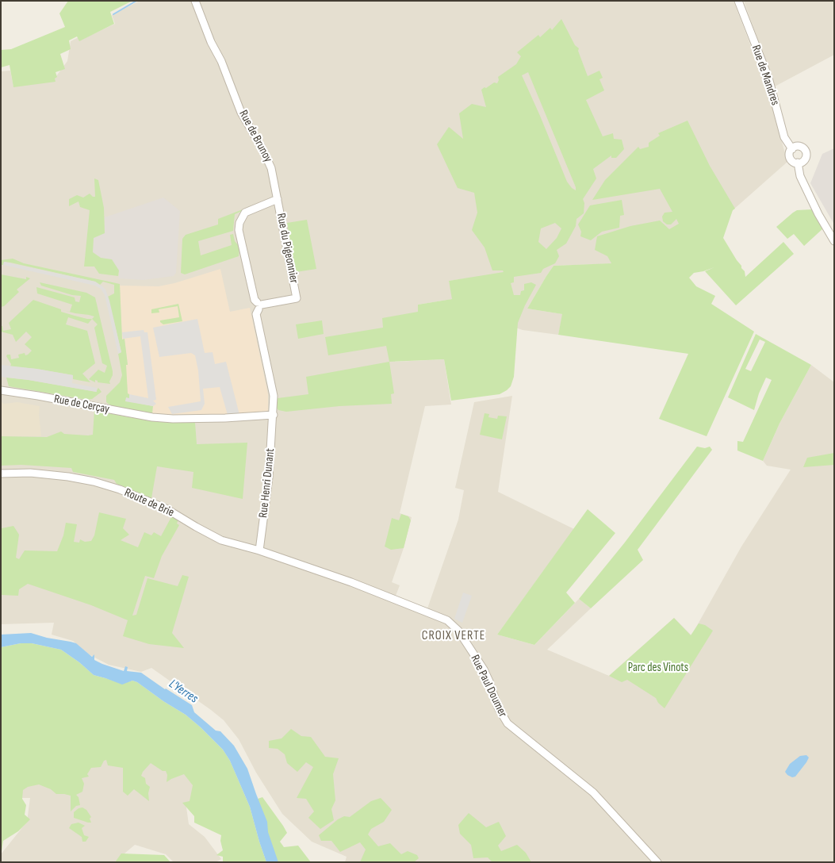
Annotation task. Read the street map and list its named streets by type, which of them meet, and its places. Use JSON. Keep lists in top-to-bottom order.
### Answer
{
  "streets": {
    "street": [
      "Rue de Mandres",
      "Rue de Brunoy",
      "Rue du Pigeonnier",
      "Rue de Cerçay",
      "Rue Henri Dunant",
      "Route de Brie",
      "Rue Paul Doumer"
    ]
  },
  "crossings": [
    ["Rue de Brunoy", "Rue du Pigeonnier"],
    ["Rue de Cerçay", "Rue Henri Dunant"],
    ["Rue Henri Dunant", "Route de Brie"],
    ["Route de Brie", "Rue Paul Doumer"]
  ],
  "districts": ["CROIX VERTE"],
  "water": ["L'Yerres"],
  "parks": ["Parc des Vinots"]
}
